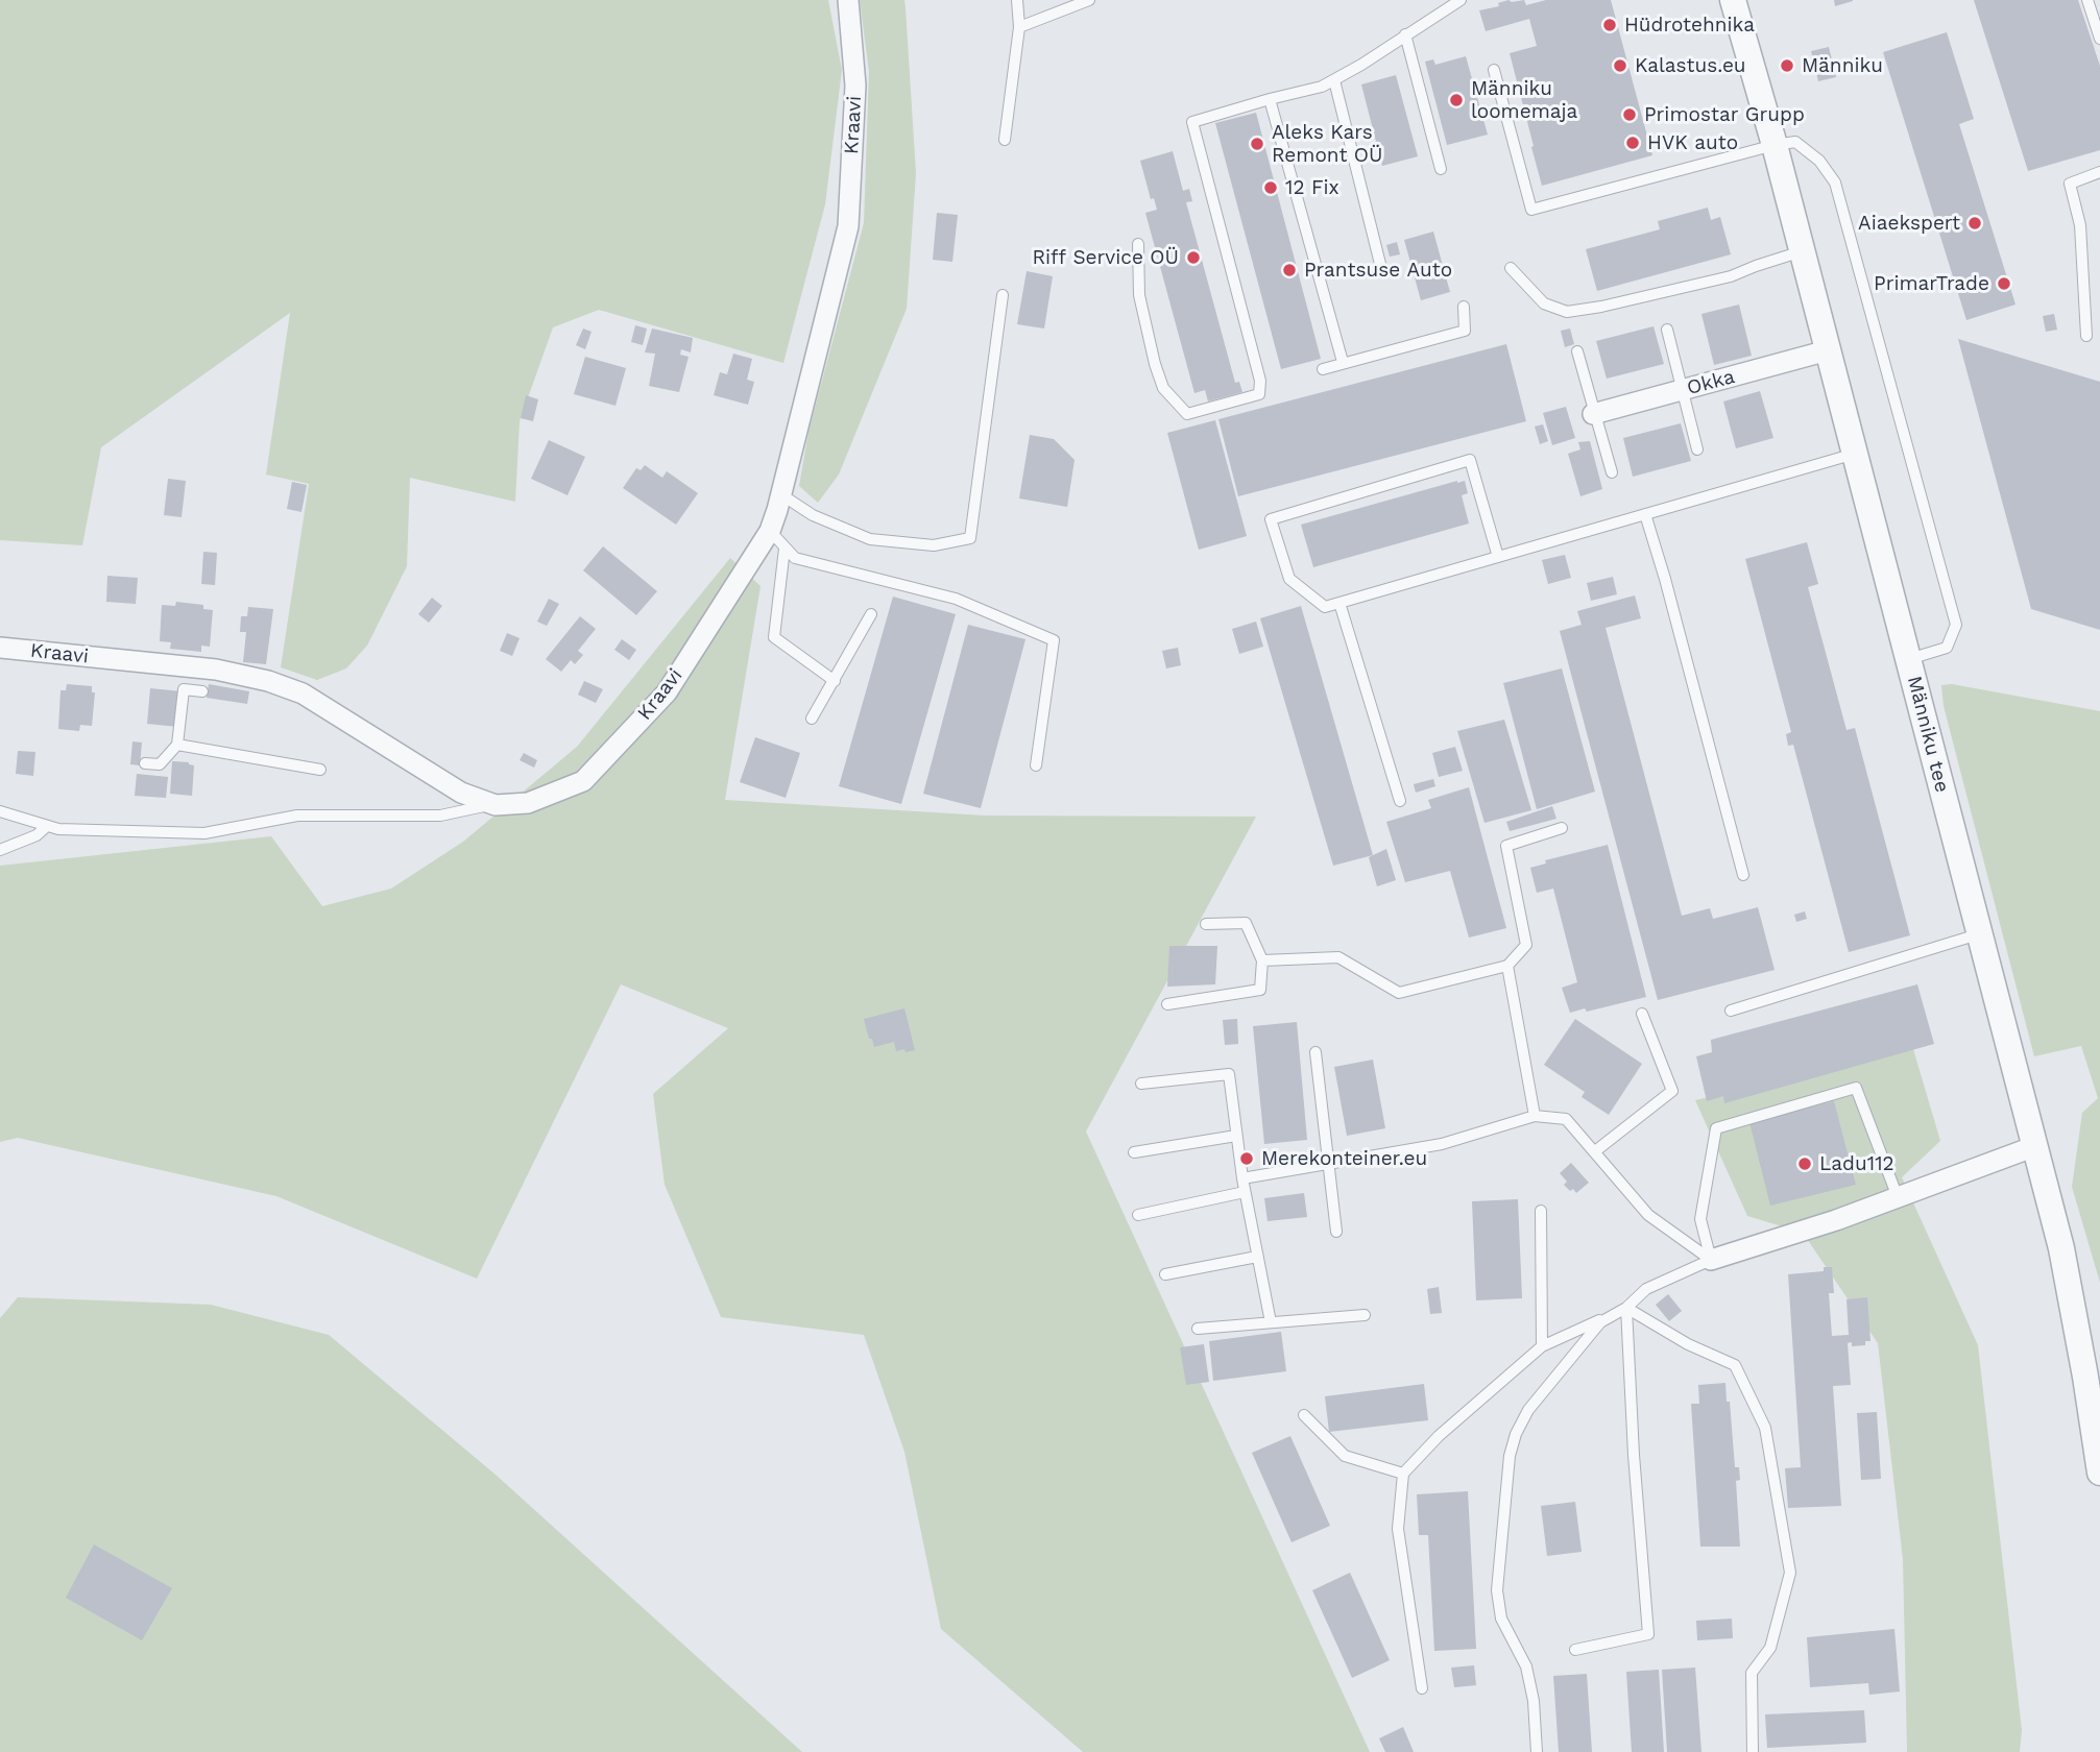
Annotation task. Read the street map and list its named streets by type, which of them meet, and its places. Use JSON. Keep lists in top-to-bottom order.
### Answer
{
  "streets": {
    "street": ["Kraavi", "Okka", "Männiku tee"]
  },
  "crossings": [
    ["Okka", "Männiku tee"]
  ],
  "places": [
    "Hüdrotehnika",
    "Kalastus.eu",
    "Männiku",
    "Männiku loomemaja",
    "Primostar Grupp",
    "HVK auto",
    "Aleks Kars Remont OÜ",
    "12 Fix",
    "Aiaekspert",
    "Riff Service OÜ",
    "Prantsuse Auto",
    "PrimarTrade",
    "Merekonteiner.eu",
    "Ladu112"
  ]
}
